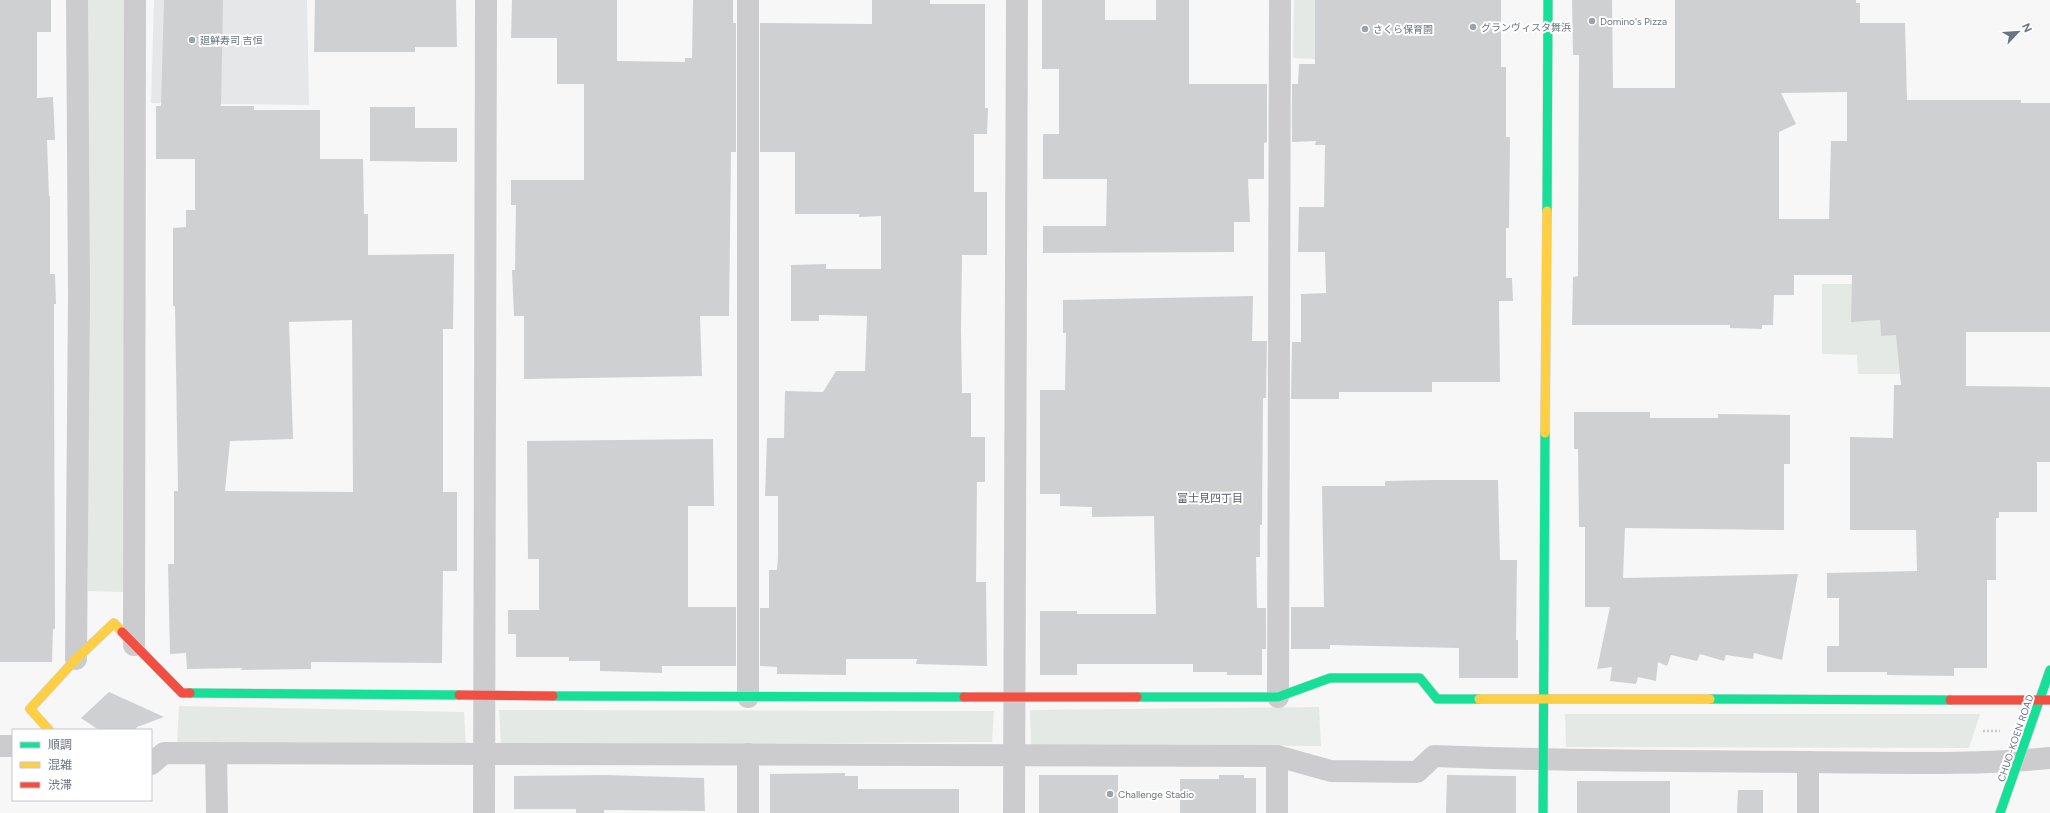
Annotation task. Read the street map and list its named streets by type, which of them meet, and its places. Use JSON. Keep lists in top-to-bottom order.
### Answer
{
  "streets": {
    "street": ["CHUO-KOEN ROAD"]
  },
  "districts": ["富士見四丁目"],
  "places": [
    "Domino's Pizza",
    "グランヴィスタ舞浜",
    "さくら保育園",
    "廻鮮寿司 吉恒",
    "Challenge Stadio"
  ],
  "legend": ["順調", "混雑", "渋滞"],
  "north": "top right"
}
